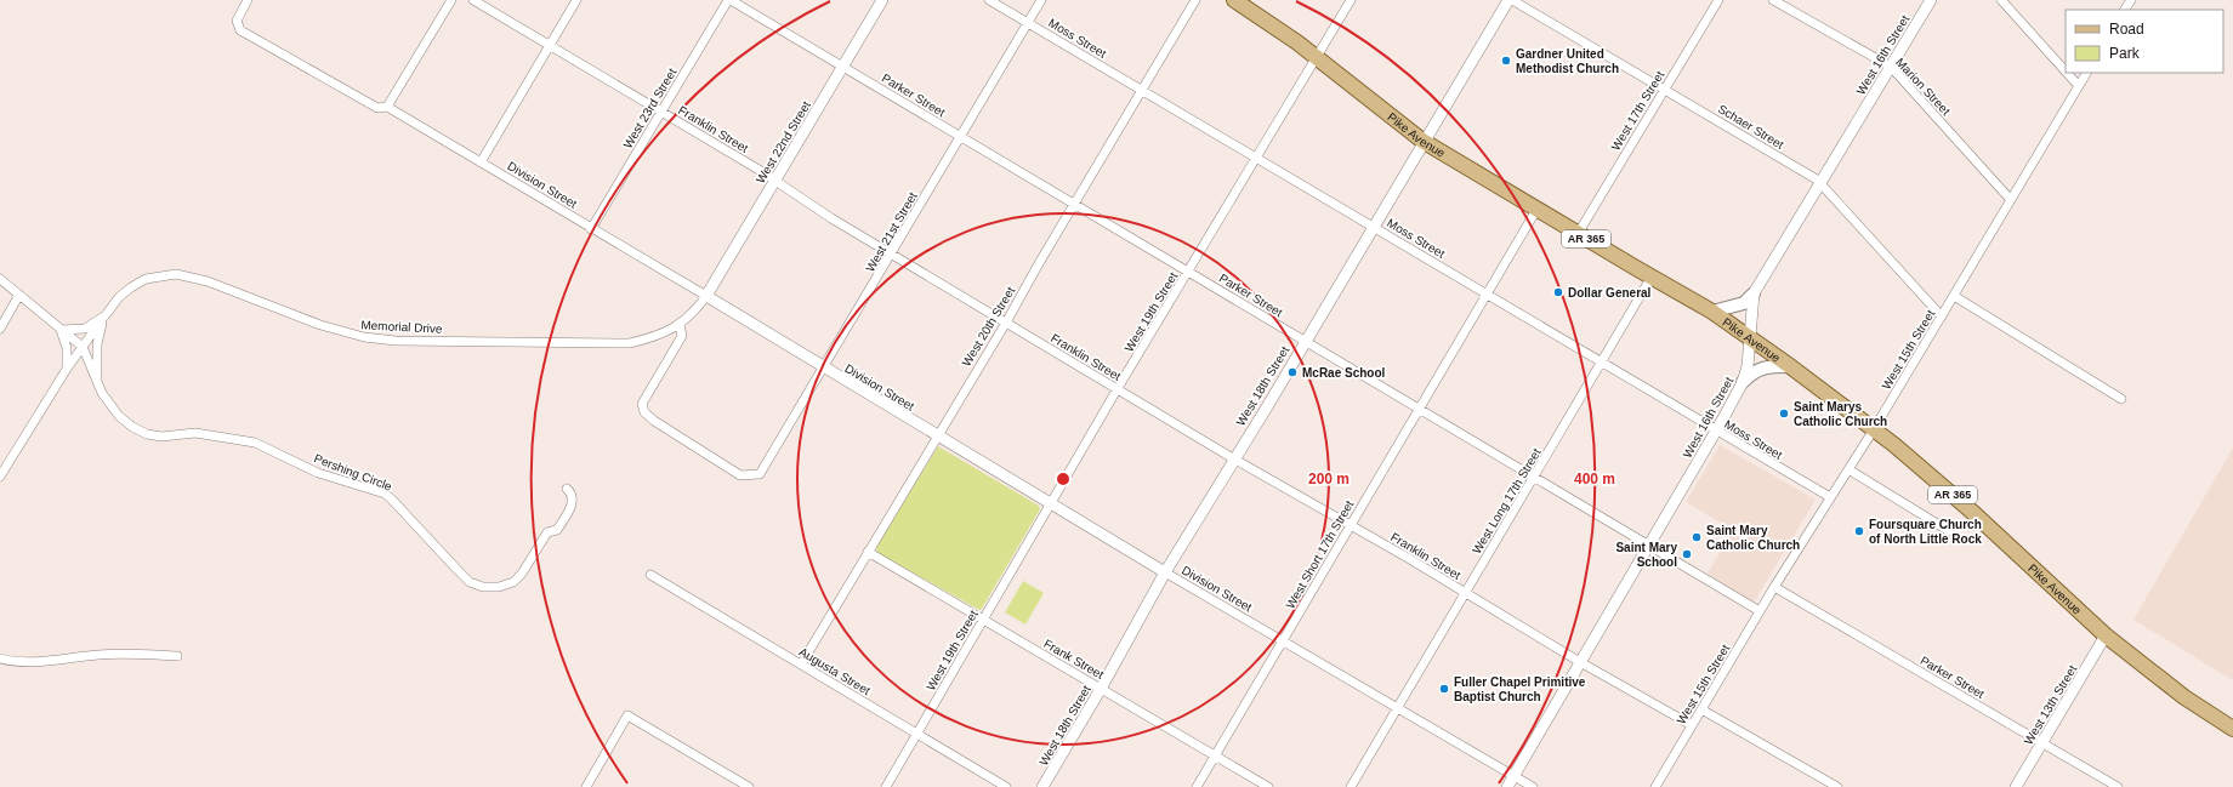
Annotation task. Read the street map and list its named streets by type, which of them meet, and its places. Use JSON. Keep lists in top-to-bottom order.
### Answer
{
  "streets": {
    "main road": ["Pike Avenue", "AR 365"],
    "street": [
      "Moss Street",
      "West 16th Street",
      "Marion Street",
      "Parker Street",
      "West 23rd Street",
      "West 17th Street",
      "Schaer Street",
      "Franklin Street",
      "West 22nd Street",
      "Division Street",
      "West 21st Street",
      "West 19th Street",
      "Memorial Drive",
      "West 20th Street",
      "West 15th Street",
      "West 18th Street",
      "Pershing Circle",
      "West Long 17th Street",
      "West Short 17th Street",
      "Frank Street",
      "Augusta Street",
      "West 13th Street"
    ]
  },
  "crossings": [
    ["Moss Street", "West 16th Street"],
    ["Moss Street", "West 21st Street"],
    ["Moss Street", "West 19th Street"],
    ["Moss Street", "West 20th Street"],
    ["Moss Street", "West 15th Street"],
    ["Moss Street", "West 18th Street"],
    ["Moss Street", "West Long 17th Street"],
    ["Moss Street", "West Short 17th Street"],
    ["West 16th Street", "Marion Street"],
    ["West 16th Street", "Parker Street"],
    ["West 16th Street", "Schaer Street"],
    ["West 16th Street", "Franklin Street"],
    ["West 16th Street", "Pike Avenue"],
    ["West 16th Street", "Division Street"],
    ["Marion Street", "West 15th Street"],
    ["Parker Street", "West 23rd Street"],
    ["Parker Street", "West 22nd Street"],
    ["Parker Street", "West 21st Street"],
    ["Parker Street", "West 19th Street"],
    ["Parker Street", "West 20th Street"],
    ["Parker Street", "West 15th Street"],
    ["Parker Street", "West 18th Street"],
    ["Parker Street", "West Long 17th Street"],
    ["Parker Street", "West Short 17th Street"],
    ["Parker Street", "West 13th Street"],
    ["West 23rd Street", "Franklin Street"],
    ["West 23rd Street", "Division Street"],
    ["West 17th Street", "Schaer Street"],
    ["West 17th Street", "Pike Avenue"],
    ["Schaer Street", "West 15th Street"],
    ["Franklin Street", "West 22nd Street"],
    ["Franklin Street", "West 21st Street"],
    ["Franklin Street", "West 19th Street"],
    ["Franklin Street", "West 20th Street"],
    ["Franklin Street", "West 15th Street"],
    ["Franklin Street", "West 18th Street"],
    ["Franklin Street", "West Long 17th Street"],
    ["Franklin Street", "West Short 17th Street"],
    ["Pike Avenue", "West 19th Street"],
    ["Pike Avenue", "West 15th Street"],
    ["Pike Avenue", "West 18th Street"],
    ["Pike Avenue", "West Long 17th Street"],
    ["Pike Avenue", "West Short 17th Street"],
    ["Pike Avenue", "West 13th Street"],
    ["West 22nd Street", "Division Street"],
    ["West 22nd Street", "Memorial Drive"],
    ["Division Street", "West 21st Street"],
    ["Division Street", "West 19th Street"],
    ["Division Street", "Memorial Drive"],
    ["Division Street", "West 20th Street"],
    ["Division Street", "West 18th Street"],
    ["Division Street", "West Long 17th Street"],
    ["Division Street", "West Short 17th Street"],
    ["West 21st Street", "Memorial Drive"],
    ["West 19th Street", "Frank Street"],
    ["West 19th Street", "Augusta Street"],
    ["Memorial Drive", "Pershing Circle"],
    ["West 20th Street", "Frank Street"],
    ["West 20th Street", "Augusta Street"],
    ["West 18th Street", "Frank Street"],
    ["West Short 17th Street", "Frank Street"]
  ],
  "places": [
    "Gardner United Methodist Church",
    "Dollar General",
    "McRae School",
    "Saint Marys Catholic Church",
    "Foursquare Church of North Little Rock",
    "Saint Mary Catholic Church",
    "Saint Mary School",
    "Fuller Chapel Primitive Baptist Church"
  ],
  "legend": ["Road", "Park"],
  "rings": ["200 m", "400 m"]
}
